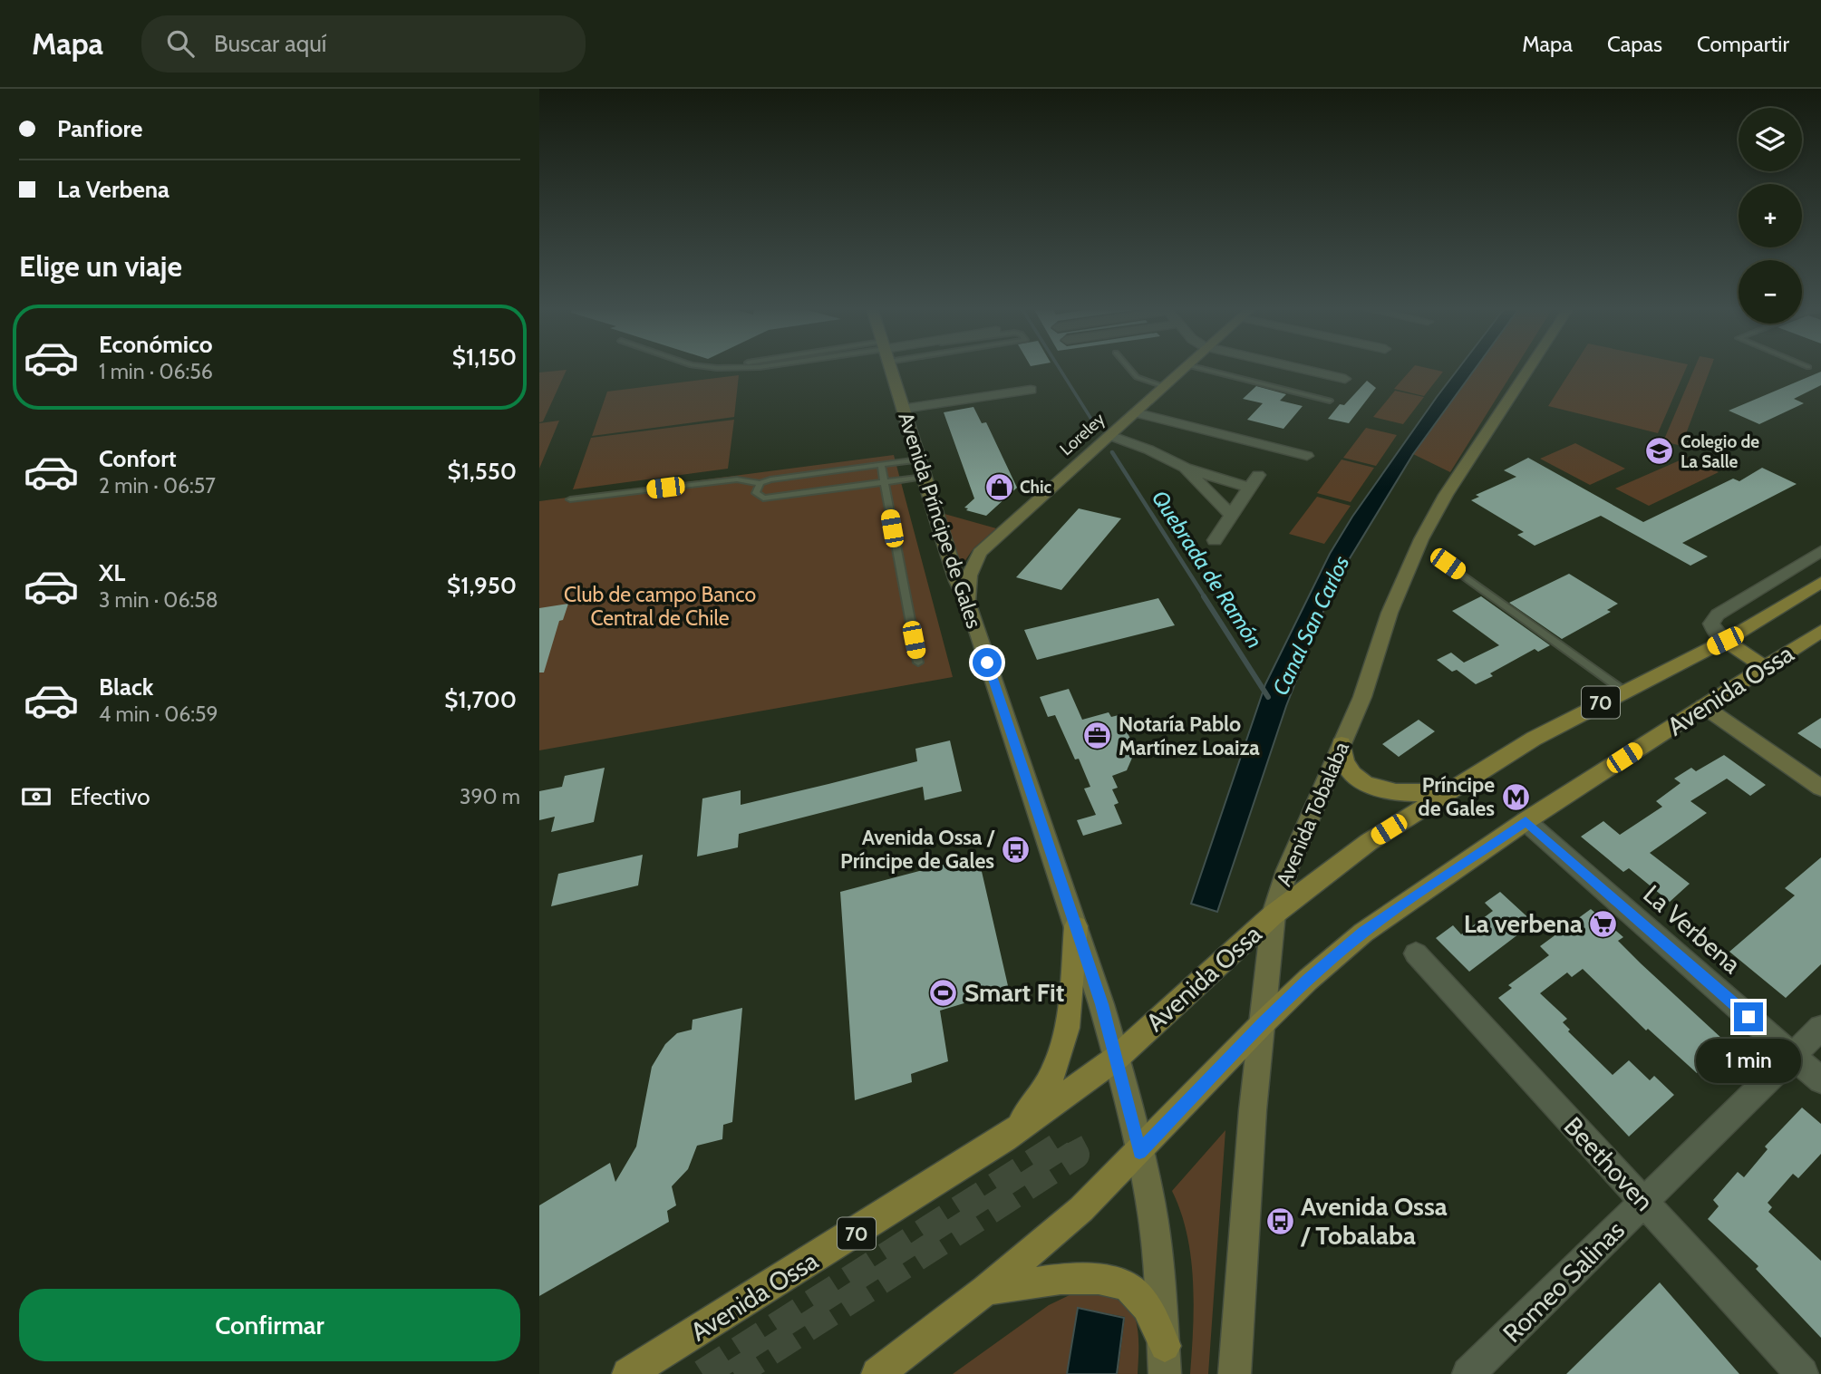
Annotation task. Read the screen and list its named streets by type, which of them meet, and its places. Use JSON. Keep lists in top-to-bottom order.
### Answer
{
  "streets": {
    "main road": [
      "Loreley",
      "Avenida Príncipe de Gales",
      "Avenida Ossa",
      "70",
      "Avenida Tobalaba"
    ],
    "street": ["La Verbena", "Beethoven", "Romeo Salinas"]
  },
  "crossings": [
    ["Loreley", "Avenida Príncipe de Gales"],
    ["Avenida Príncipe de Gales", "Avenida Ossa"],
    ["Avenida Ossa", "Avenida Tobalaba"],
    ["Avenida Ossa", "La Verbena"],
    ["La Verbena", "Romeo Salinas"],
    ["Beethoven", "Romeo Salinas"]
  ],
  "water": ["Quebrada de Ramón", "Canal San Carlos"],
  "parks": ["Club de campo Banco Central de Chile"],
  "places": {
    "school or university": ["Colegio de La Salle"],
    "shop": ["Chic"],
    "office": ["Notaría Pablo Martínez Loaiza"],
    "metro station": ["Príncipe de Gales"],
    "bus stop": ["Avenida Ossa / Príncipe de Gales", "Avenida Ossa / Tobalaba"],
    "supermarket": ["La verbena"],
    "sports": ["Smart Fit"]
  },
  "page": {
    "header": "Mapa",
    "search": "Buscar aquí",
    "nav": ["Mapa", "Capas", "Compartir"],
    "banner": ["Panfiore", "La Verbena"],
    "map_buttons": ["+", "−"],
    "heading": "Elige un viaje",
    "list": [
      {
        "name": "Económico",
        "note": "1 min · 06:56",
        "value": "$1,150"
      },
      {
        "name": "Confort",
        "note": "2 min · 06:57",
        "value": "$1,550"
      },
      {
        "name": "XL",
        "note": "3 min · 06:58",
        "value": "$1,950"
      },
      {
        "name": "Black",
        "note": "4 min · 06:59",
        "value": "$1,700"
      }
    ],
    "pay": ["Efectivo", "390 m"],
    "bubble": "1 min",
    "buttons": "Confirmar"
  }
}
